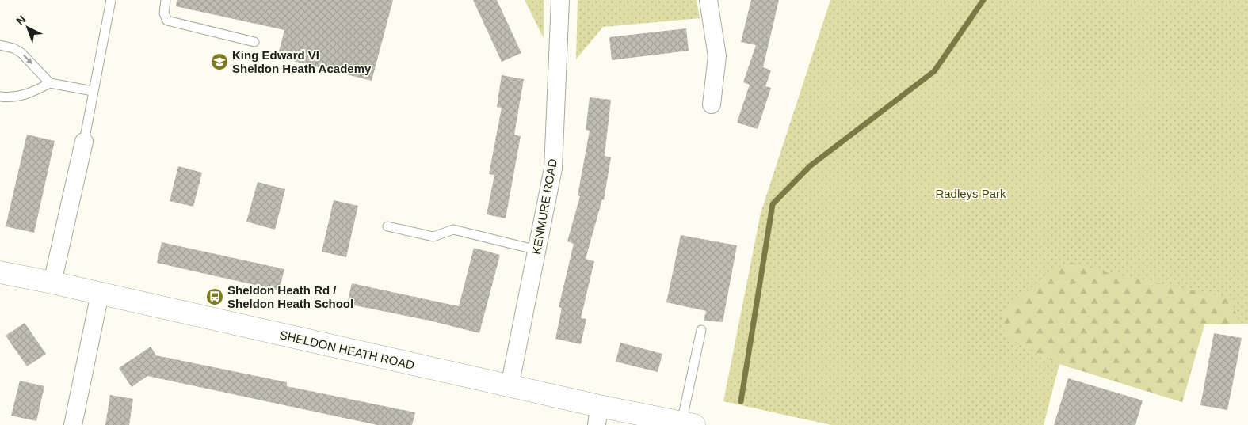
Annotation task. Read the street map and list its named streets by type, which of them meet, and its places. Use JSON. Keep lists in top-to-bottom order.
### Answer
{
  "streets": {
    "street": ["KENMURE ROAD", "SHELDON HEATH ROAD"]
  },
  "crossings": [
    ["KENMURE ROAD", "SHELDON HEATH ROAD"]
  ],
  "parks": ["Radleys Park"],
  "places": {
    "school or university": ["King Edward VI Sheldon Heath Academy"],
    "bus stop": ["Sheldon Heath Rd / Sheldon Heath School"]
  },
  "north": "top left"
}
